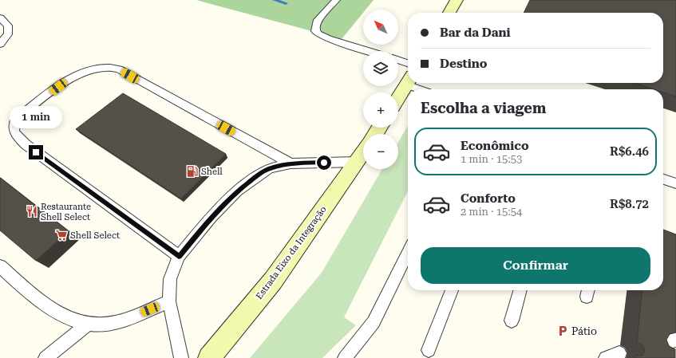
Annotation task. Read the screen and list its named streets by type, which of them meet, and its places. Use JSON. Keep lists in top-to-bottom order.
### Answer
{
  "streets": {
    "main road": ["Estrada Eixo da Integração"]
  },
  "places": {
    "fuel station": ["Shell"],
    "restaurant": ["Restaurante Shell Select"],
    "supermarket": ["Shell Select"],
    "parking": ["Pátio"]
  },
  "north": "top left",
  "page": {
    "map_buttons": ["+", "−"],
    "banner": ["Bar da Dani", "Destino"],
    "heading": "Escolha a viagem",
    "bubble": "1 min",
    "list": [
      {
        "name": "Econômico",
        "note": "1 min · 15:53",
        "value": "R$6.46"
      },
      {
        "name": "Conforto",
        "note": "2 min · 15:54",
        "value": "R$8.72"
      }
    ],
    "buttons": "Confirmar"
  }
}
